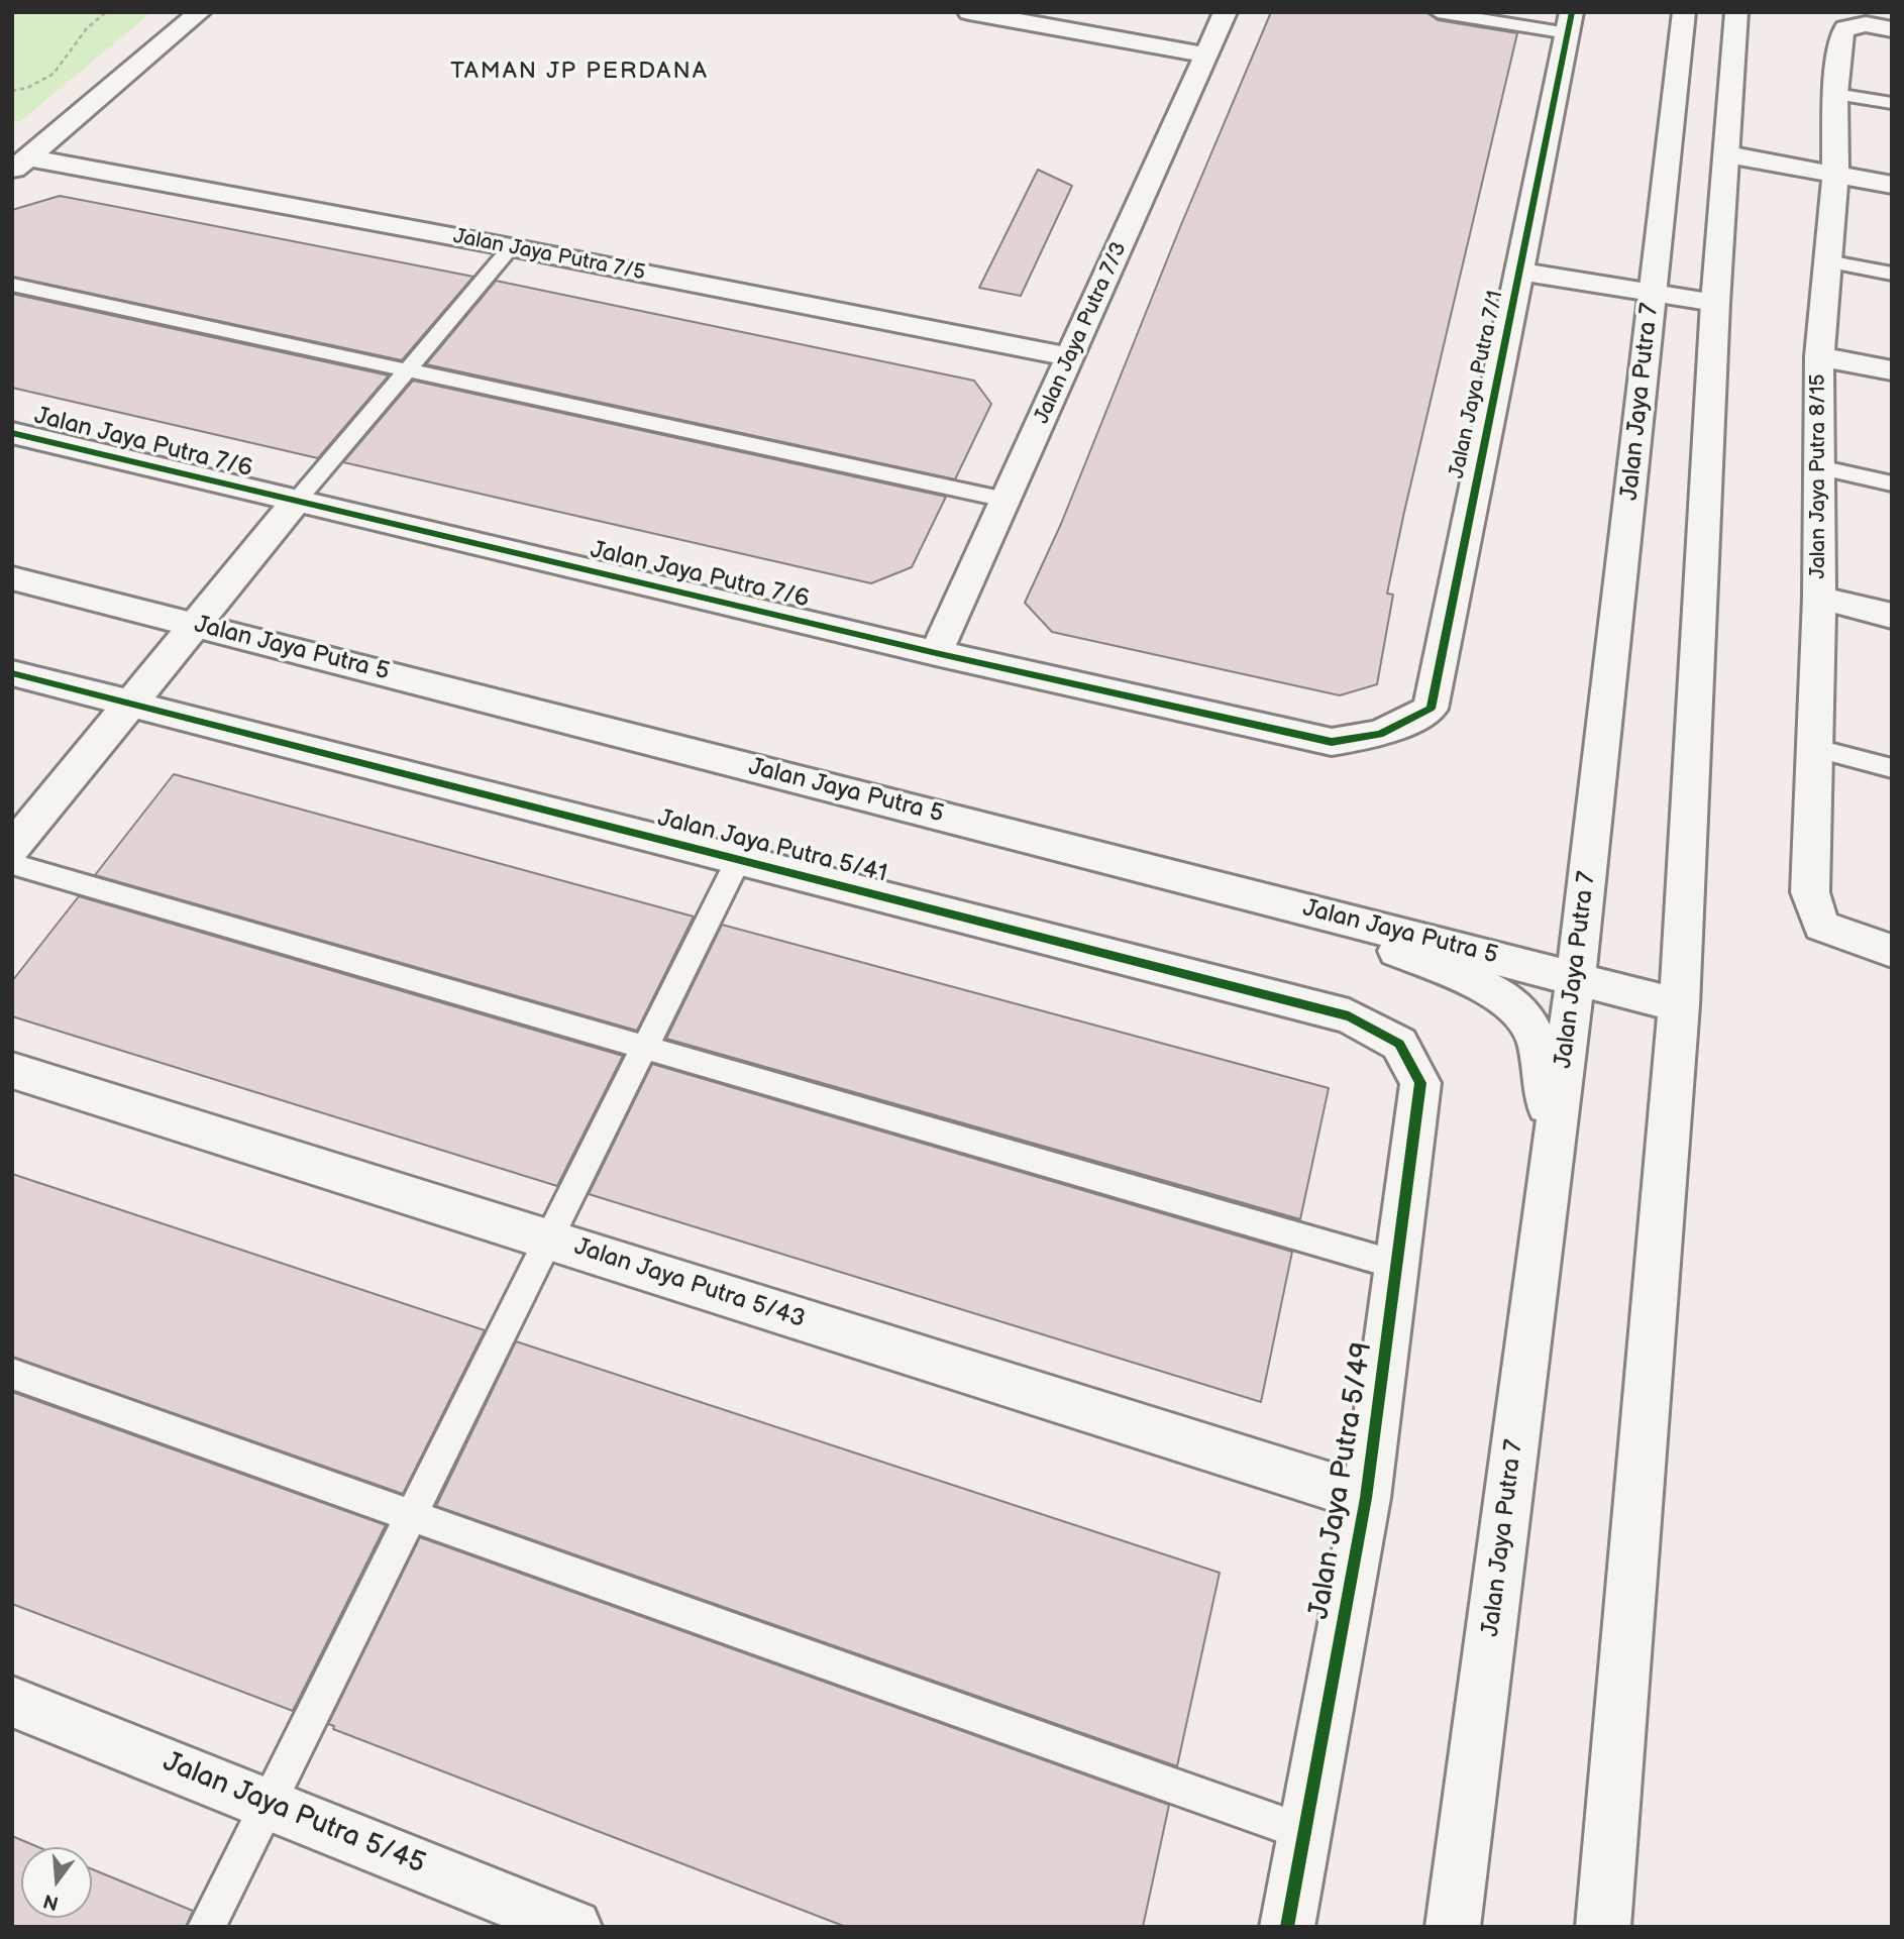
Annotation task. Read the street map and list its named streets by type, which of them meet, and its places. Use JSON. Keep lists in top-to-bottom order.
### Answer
{
  "streets": {
    "street": [
      "Jalan Jaya Putra 7/5",
      "Jalan Jaya Putra 7/3",
      "Jalan Jaya Putra 7/1",
      "Jalan Jaya Putra 7",
      "Jalan Jaya Putra 7/6",
      "Jalan Jaya Putra 8/15",
      "Jalan Jaya Putra 5",
      "Jalan Jaya Putra 5/41",
      "Jalan Jaya Putra 5/43",
      "Jalan Jaya Putra 5/49",
      "Jalan Jaya Putra 5/45"
    ]
  },
  "crossings": [
    ["Jalan Jaya Putra 7/5", "Jalan Jaya Putra 7/3"],
    ["Jalan Jaya Putra 7/3", "Jalan Jaya Putra 7/6"],
    ["Jalan Jaya Putra 7/1", "Jalan Jaya Putra 7/6"],
    ["Jalan Jaya Putra 7", "Jalan Jaya Putra 5"],
    ["Jalan Jaya Putra 5/41", "Jalan Jaya Putra 5/49"],
    ["Jalan Jaya Putra 5/43", "Jalan Jaya Putra 5/49"]
  ],
  "districts": ["TAMAN JP PERDANA"],
  "north": "bottom"
}
